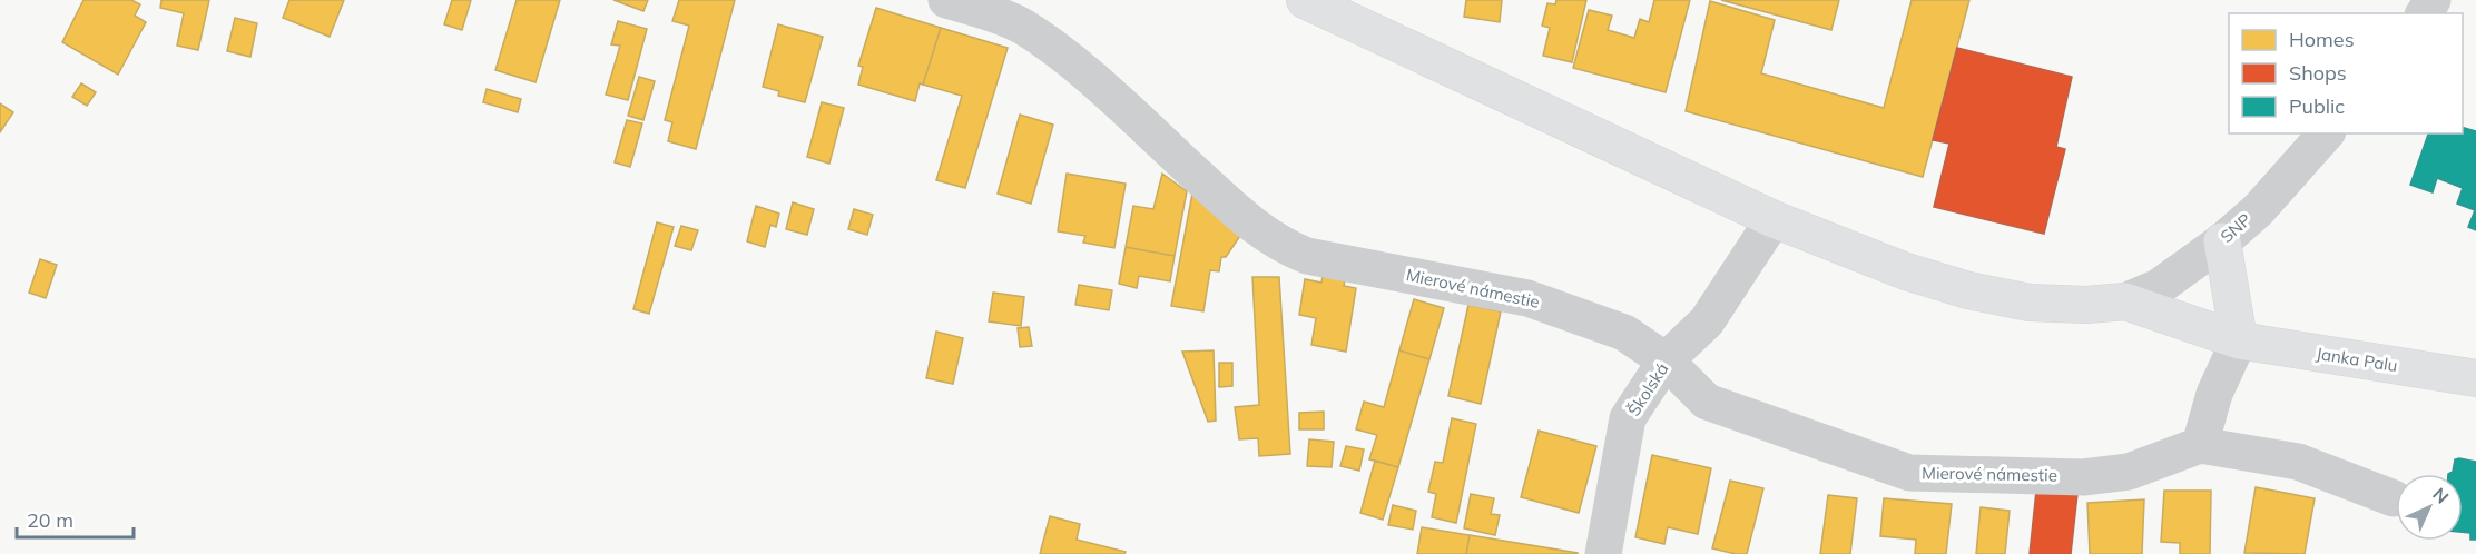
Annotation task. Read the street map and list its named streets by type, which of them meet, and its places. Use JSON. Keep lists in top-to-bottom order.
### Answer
{
  "streets": {
    "main road": ["Janka Palu"],
    "street": ["SNP", "Mierové námestie", "Školská"]
  },
  "crossings": [
    ["Mierové námestie", "Školská"]
  ],
  "legend": ["Homes", "Shops", "Public"],
  "scale_bar": "20 m",
  "north": "top right"
}
